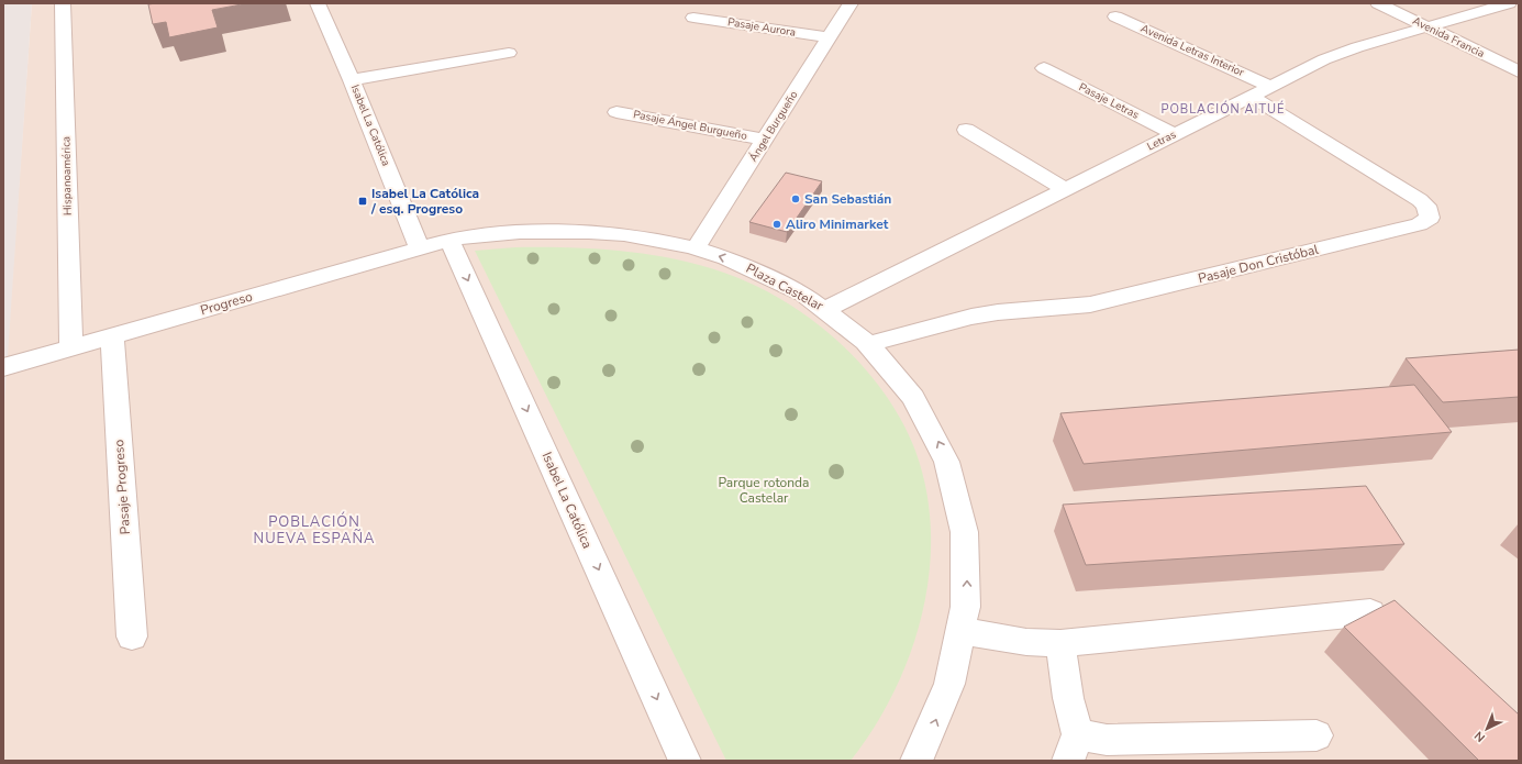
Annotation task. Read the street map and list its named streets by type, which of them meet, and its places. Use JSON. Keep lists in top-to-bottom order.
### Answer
{
  "streets": {
    "street": [
      "Pasaje Aurora",
      "Avenida Francia",
      "Avenida Letras Interior",
      "Pasaje Letras",
      "Isabel La Católica",
      "Pasaje Ángel Burgueño",
      "Ángel Burgueño",
      "Letras",
      "Hispanoamérica",
      "Pasaje Don Cristóbal",
      "Plaza Castelar",
      "Progreso",
      "Pasaje Progreso"
    ]
  },
  "crossings": [
    ["Pasaje Aurora", "Ángel Burgueño"],
    ["Avenida Francia", "Letras"],
    ["Avenida Letras Interior", "Letras"],
    ["Pasaje Letras", "Letras"],
    ["Isabel La Católica", "Plaza Castelar"],
    ["Isabel La Católica", "Progreso"],
    ["Pasaje Ángel Burgueño", "Ángel Burgueño"],
    ["Ángel Burgueño", "Plaza Castelar"],
    ["Letras", "Pasaje Don Cristóbal"],
    ["Letras", "Plaza Castelar"],
    ["Hispanoamérica", "Progreso"],
    ["Pasaje Don Cristóbal", "Plaza Castelar"],
    ["Plaza Castelar", "Progreso"],
    ["Progreso", "Pasaje Progreso"]
  ],
  "one_way": ["Isabel La Católica", "Plaza Castelar"],
  "districts": ["POBLACIÓN AITUÉ", "POBLACIÓN NUEVA ESPAÑA"],
  "parks": ["Parque rotonda Castelar"],
  "places": {
    "other": ["San Sebastián", "Aliro Minimarket"],
    "transit": ["Isabel La Católica / esq. Progreso"]
  },
  "north": "bottom left"
}
